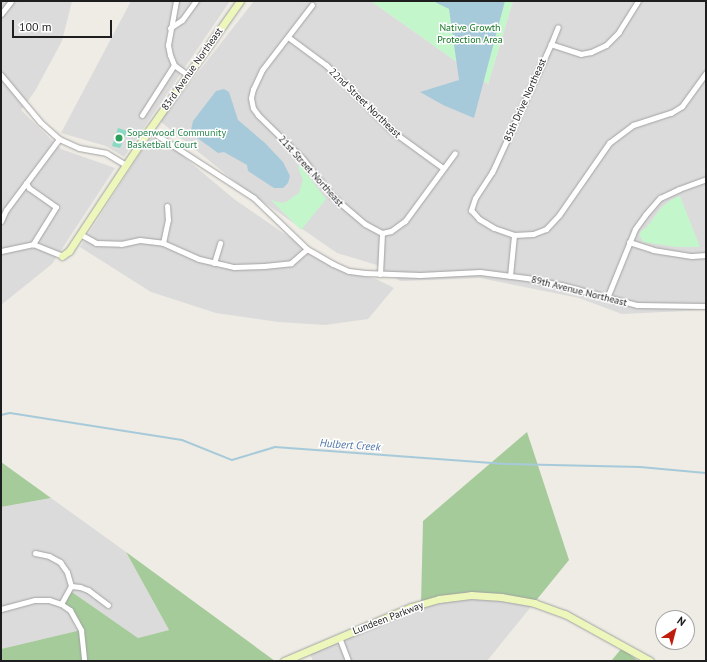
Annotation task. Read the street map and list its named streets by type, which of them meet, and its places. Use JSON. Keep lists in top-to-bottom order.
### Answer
{
  "streets": {
    "main road": ["83rd Avenue Northeast", "Lundeen Parkway"],
    "street": [
      "85th Drive Northeast",
      "22nd Street Northeast",
      "21st Street Northeast",
      "89th Avenue Northeast"
    ]
  },
  "crossings": [
    ["83rd Avenue Northeast", "89th Avenue Northeast"],
    ["22nd Street Northeast", "21st Street Northeast"]
  ],
  "water": ["Hulbert Creek"],
  "parks": ["Native Growth Protection Area"],
  "places": ["Soperwood Community Basketball Court"],
  "scale_bar": "100 m",
  "north": "top right"
}
